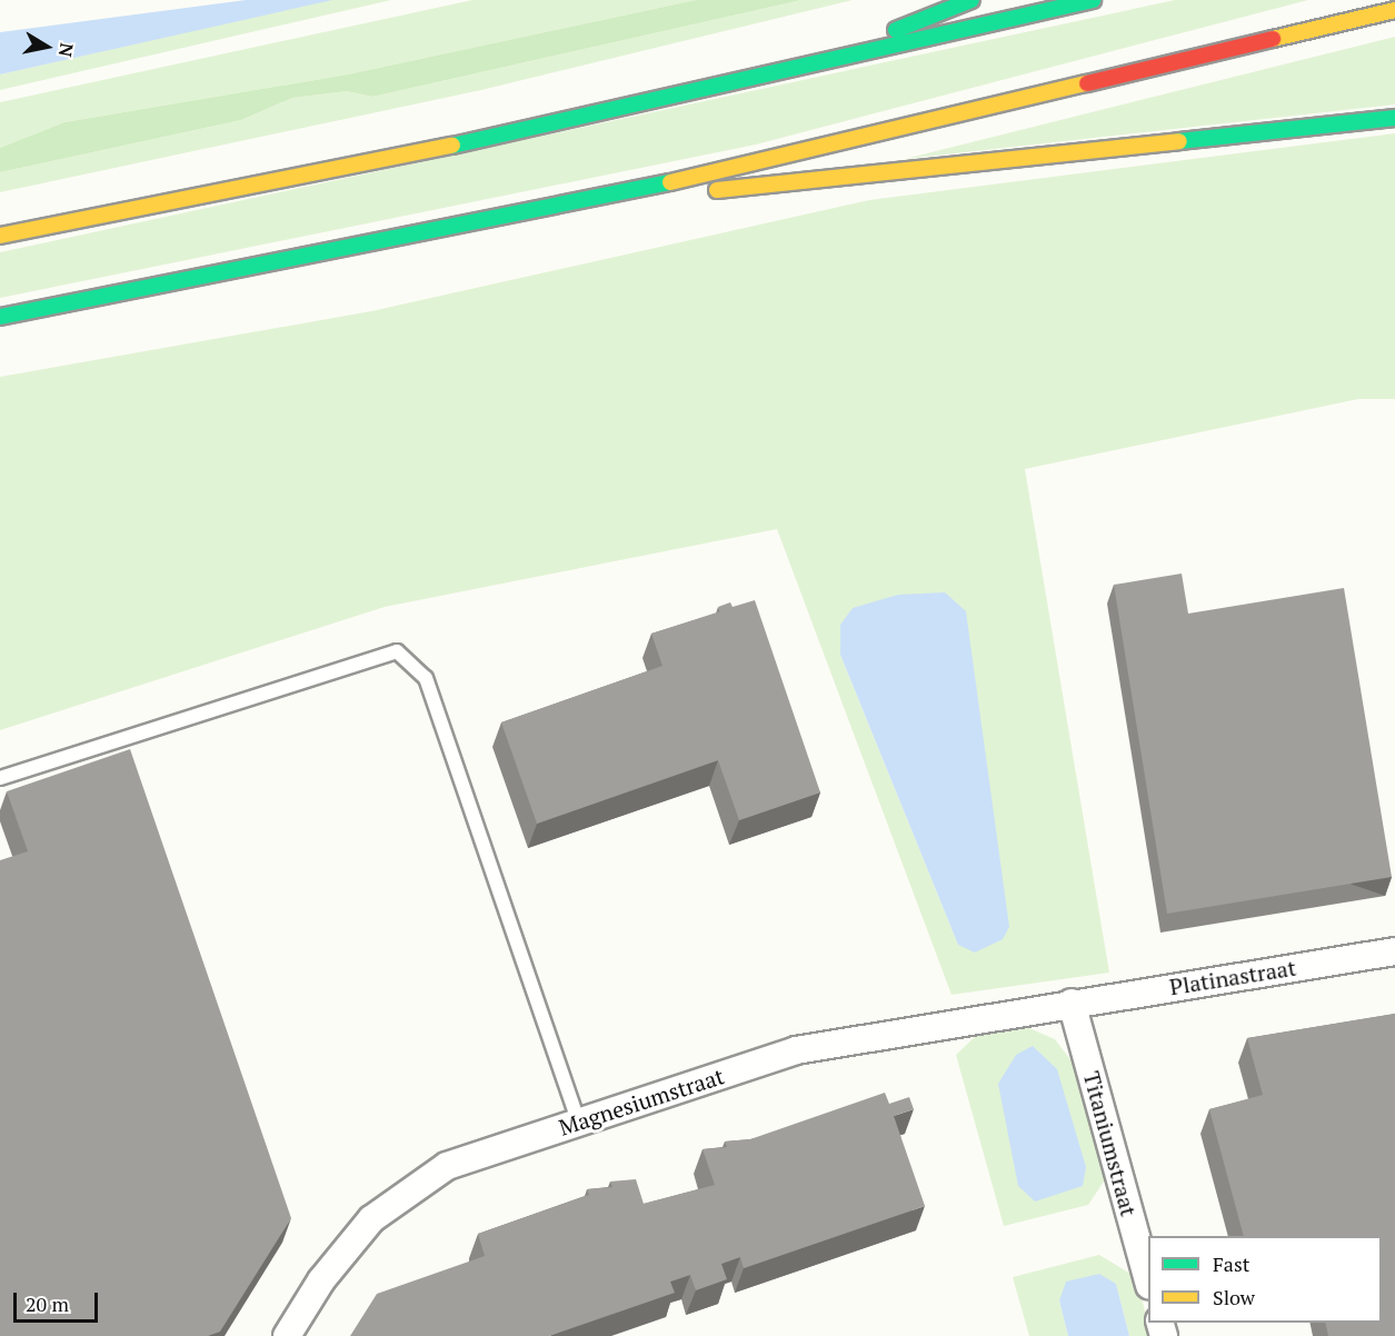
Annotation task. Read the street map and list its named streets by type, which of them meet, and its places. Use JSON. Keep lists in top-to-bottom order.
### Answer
{
  "streets": {
    "street": ["Platinastraat", "Magnesiumstraat", "Titaniumstraat"]
  },
  "crossings": [
    ["Platinastraat", "Magnesiumstraat"],
    ["Platinastraat", "Titaniumstraat"],
    ["Magnesiumstraat", "Titaniumstraat"]
  ],
  "legend": ["Fast", "Slow"],
  "scale_bar": "20 m",
  "north": "right"
}
